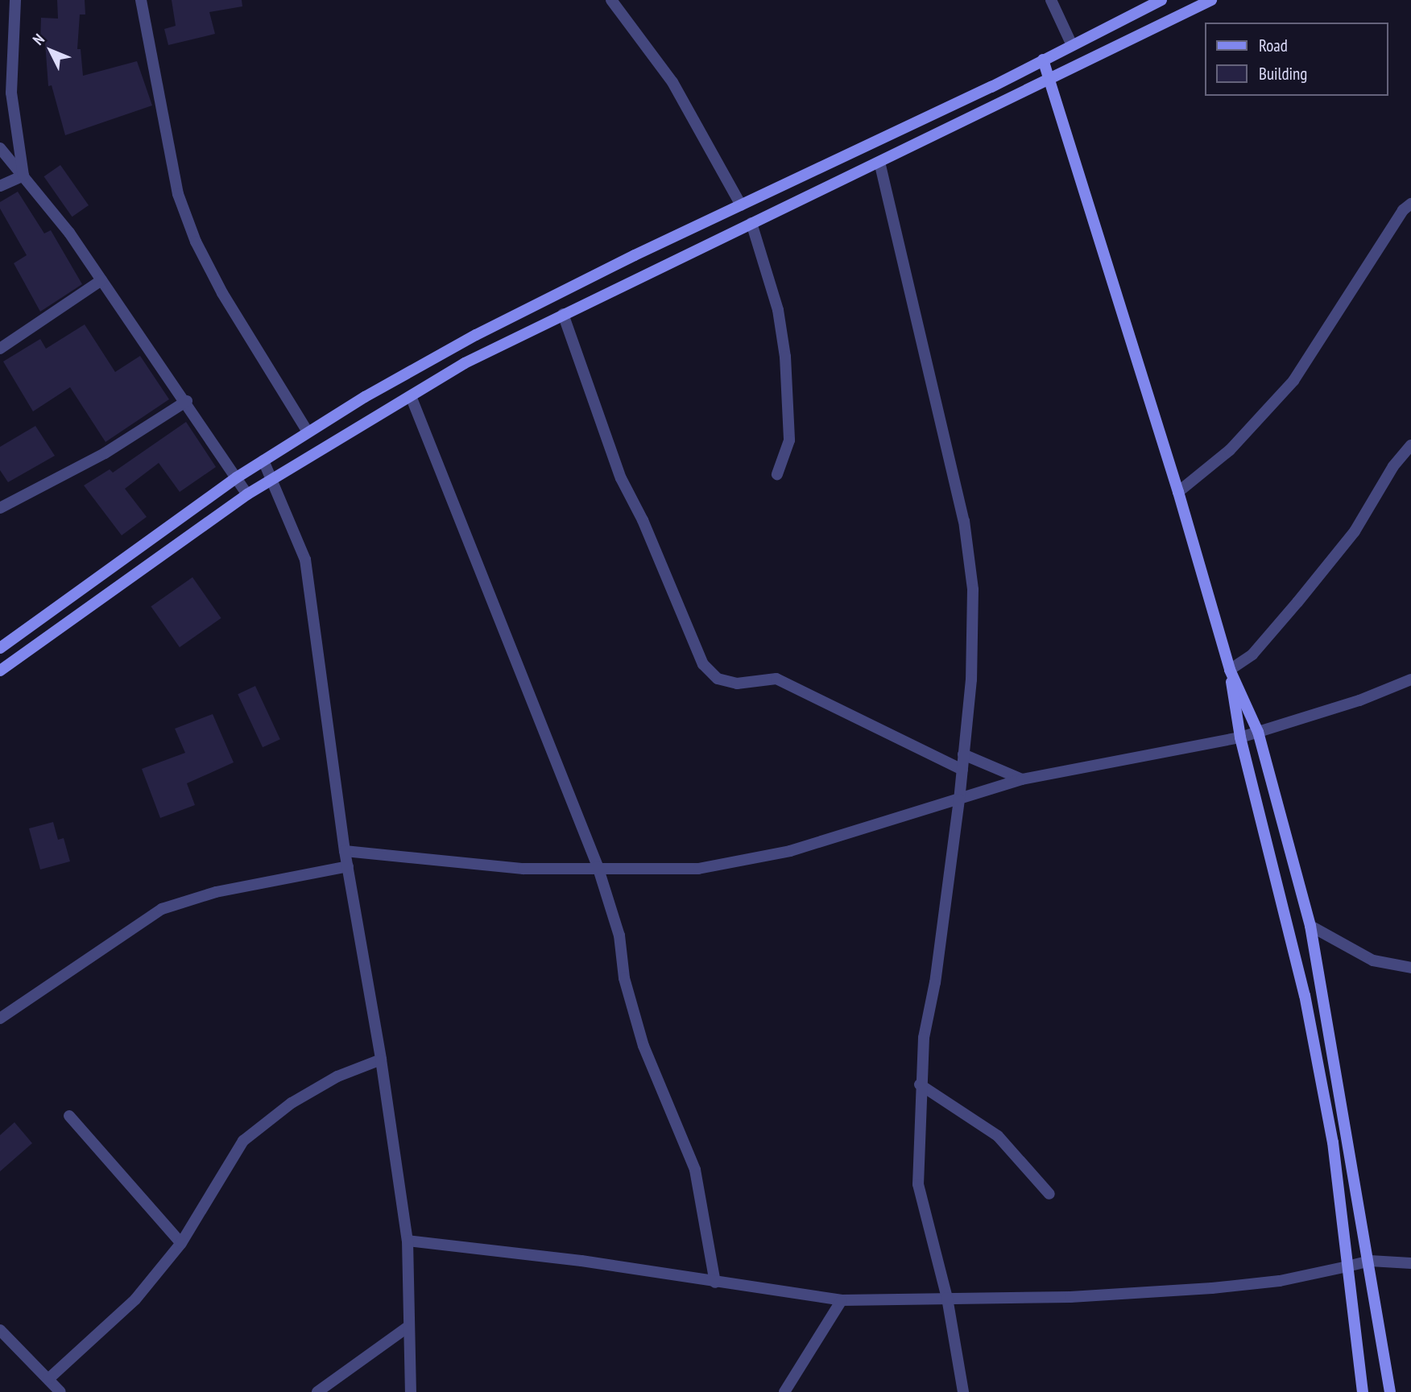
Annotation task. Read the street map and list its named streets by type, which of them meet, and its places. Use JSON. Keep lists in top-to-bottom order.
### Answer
{
  "legend": ["Road", "Building"],
  "north": "top left"
}
